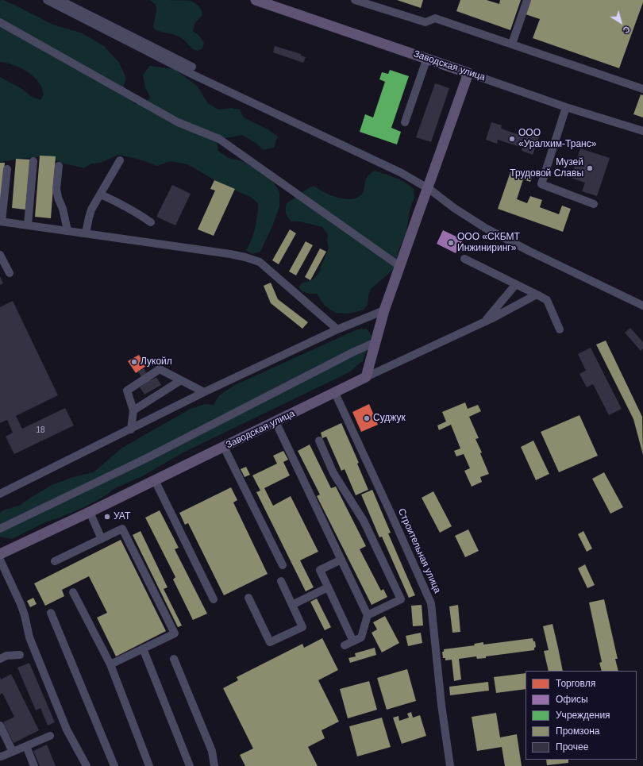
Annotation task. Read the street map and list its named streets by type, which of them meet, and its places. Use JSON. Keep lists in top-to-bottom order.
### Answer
{
  "streets": {
    "main road": ["Заводская улица"],
    "street": ["Строительная улица"]
  },
  "crossings": [
    ["Заводская улица", "Строительная улица"]
  ],
  "places": [
    "ООО «Уралхим-Транс»",
    "Музей Трудовой Славы",
    "ООО «СКБМТ Инжиниринг»",
    "Лукойл",
    "Суджук",
    "УАТ"
  ],
  "house_numbers": ["18"],
  "legend": [
    "Торговля",
    "Офисы",
    "Учреждения",
    "Промзона",
    "Прочее"
  ],
  "north": "bottom right"
}
